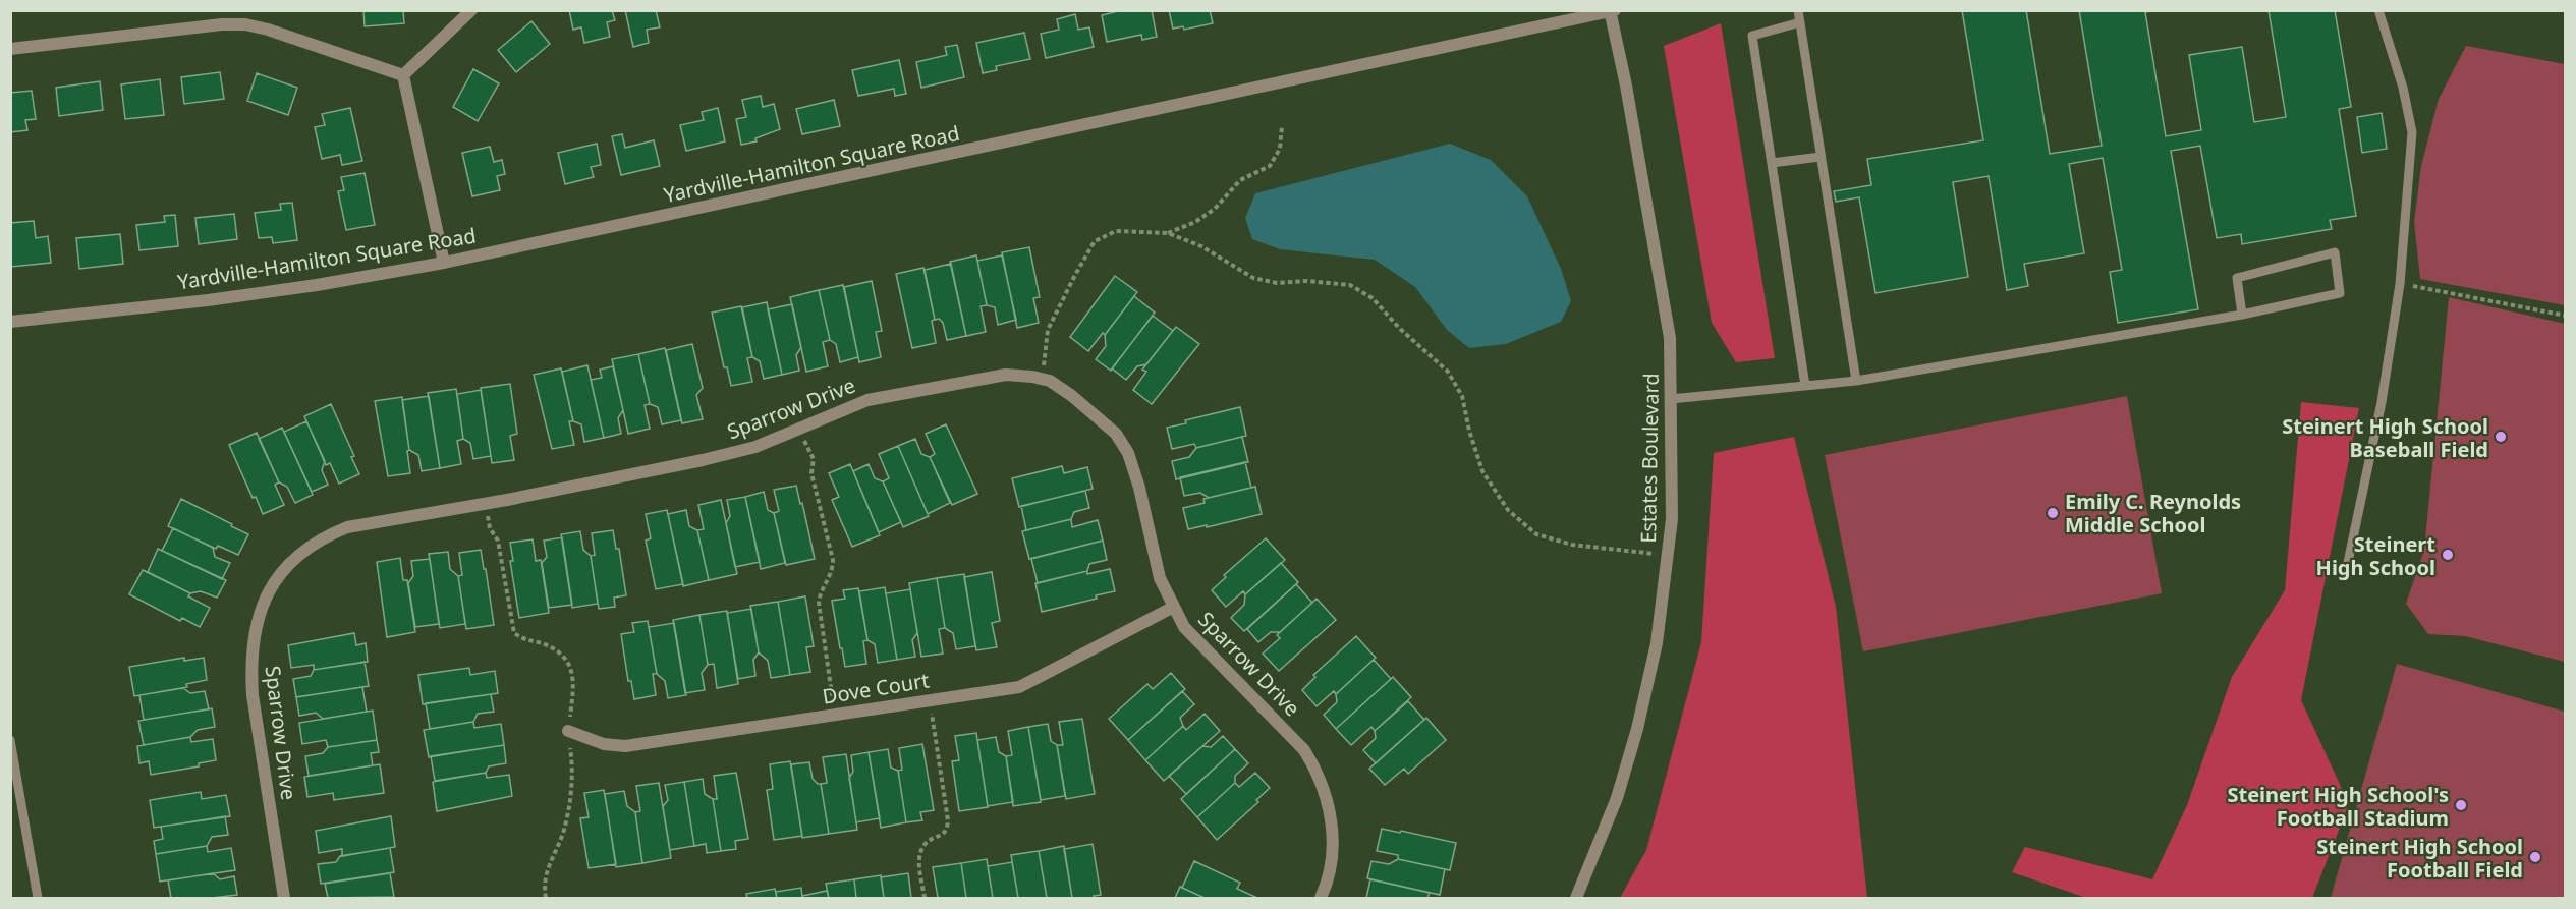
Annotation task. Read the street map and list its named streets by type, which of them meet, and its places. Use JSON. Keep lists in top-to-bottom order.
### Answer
{
  "streets": {
    "street": [
      "Yardville-Hamilton Square Road",
      "Sparrow Drive",
      "Estates Boulevard",
      "Dove Court"
    ]
  },
  "crossings": [
    ["Yardville-Hamilton Square Road", "Estates Boulevard"],
    ["Sparrow Drive", "Dove Court"]
  ],
  "places": [
    "Steinert High School Baseball Field",
    "Emily C. Reynolds Middle School",
    "Steinert High School",
    "Steinert High School's Football Stadium",
    "Steinert High School Football Field"
  ]
}
